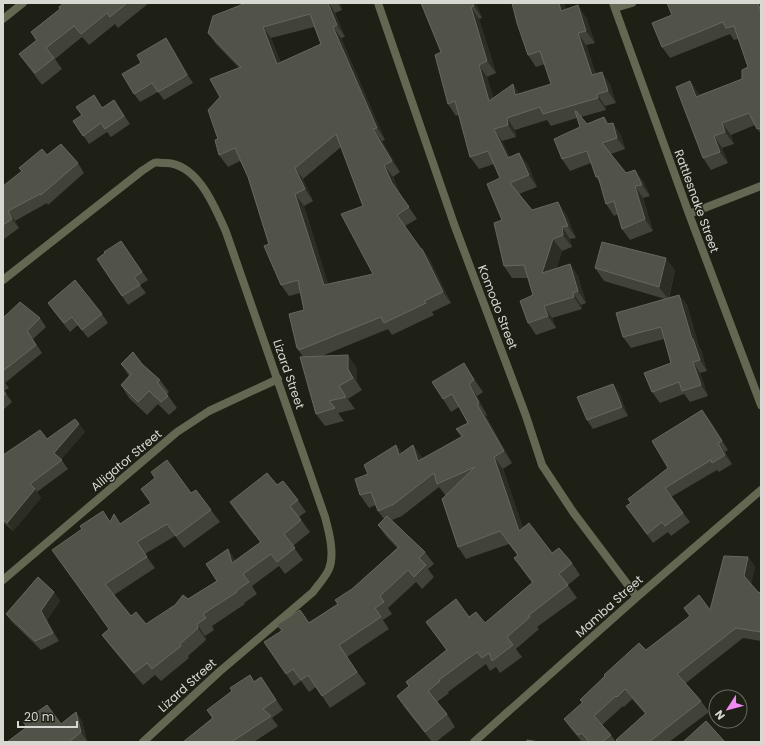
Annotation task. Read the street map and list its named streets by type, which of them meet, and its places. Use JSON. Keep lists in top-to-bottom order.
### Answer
{
  "streets": {
    "street": [
      "Rattlesnake Street",
      "Komodo Street",
      "Lizard Street",
      "Alligator Street",
      "Mamba Street"
    ]
  },
  "crossings": [
    ["Komodo Street", "Mamba Street"],
    ["Lizard Street", "Alligator Street"]
  ],
  "scale_bar": "20 m",
  "north": "bottom left"
}
